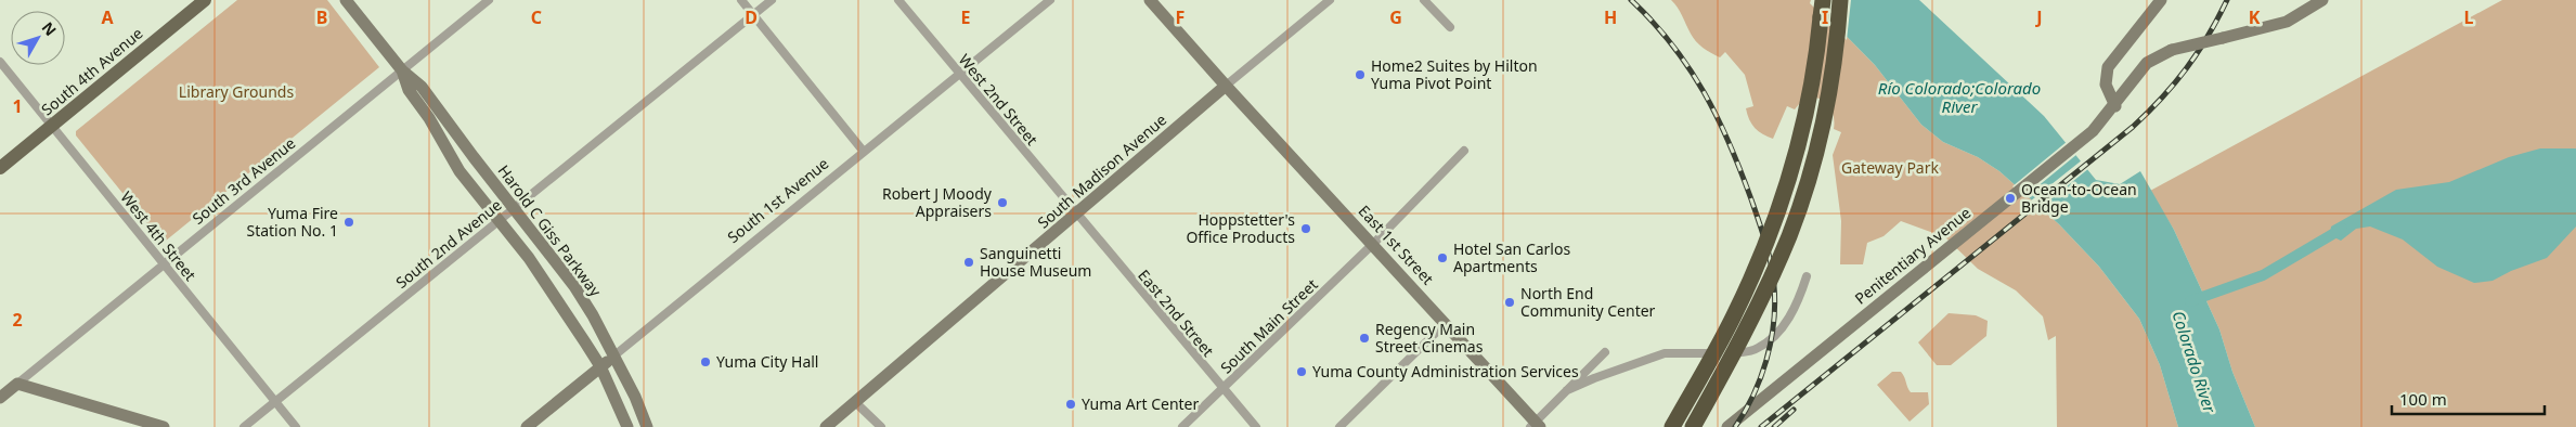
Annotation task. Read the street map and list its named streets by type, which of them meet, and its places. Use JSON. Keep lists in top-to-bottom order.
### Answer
{
  "streets": {
    "main road": ["South 4th Avenue"],
    "street": [
      "West 2nd Street",
      "South Madison Avenue",
      "South 3rd Avenue",
      "South 1st Avenue",
      "Harold C Giss Parkway",
      "West 4th Street",
      "South 2nd Avenue",
      "East 1st Street",
      "Penitentiary Avenue",
      "East 2nd Street",
      "South Main Street"
    ]
  },
  "crossings": [
    ["South 4th Avenue", "West 4th Street"],
    ["West 2nd Street", "South Madison Avenue"],
    ["West 2nd Street", "South 1st Avenue"],
    ["West 2nd Street", "East 2nd Street"],
    ["South Madison Avenue", "East 1st Street"],
    ["South Madison Avenue", "East 2nd Street"],
    ["South 3rd Avenue", "Harold C Giss Parkway"],
    ["South 3rd Avenue", "West 4th Street"],
    ["South 1st Avenue", "Harold C Giss Parkway"],
    ["Harold C Giss Parkway", "South 2nd Avenue"],
    ["West 4th Street", "South 2nd Avenue"],
    ["East 1st Street", "South Main Street"],
    ["East 2nd Street", "South Main Street"]
  ],
  "water": ["Río Colorado;Colorado River", "Colorado River"],
  "parks": ["Library Grounds", "Gateway Park"],
  "places": [
    "Home2 Suites by Hilton Yuma Pivot Point",
    "Ocean-to-Ocean Bridge",
    "Robert J Moody Appraisers",
    "Yuma Fire Station No. 1",
    "Hoppstetter's Office Products",
    "Hotel San Carlos Apartments",
    "Sanguinetti House Museum",
    "North End Community Center",
    "Regency Main Street Cinemas",
    "Yuma City Hall",
    "Yuma County Administration Services",
    "Yuma Art Center"
  ],
  "scale_bar": "100 m",
  "north": "top right",
  "grid": {
    "columns": [
      "A",
      "B",
      "C",
      "D",
      "E",
      "F",
      "G",
      "H",
      "I",
      "J",
      "K",
      "L"
    ],
    "rows": ["1", "2"]
  }
}
